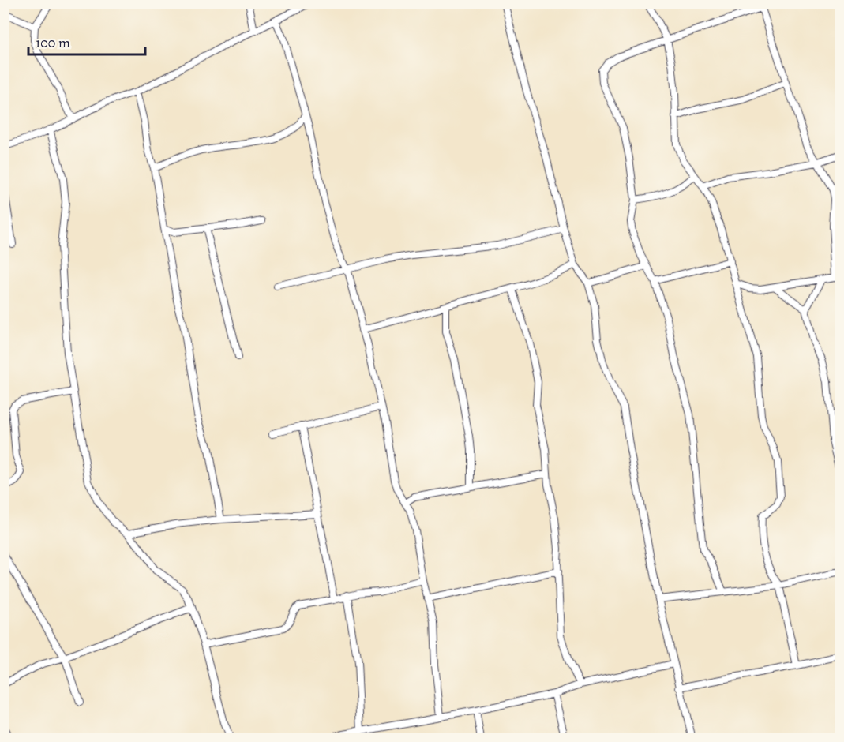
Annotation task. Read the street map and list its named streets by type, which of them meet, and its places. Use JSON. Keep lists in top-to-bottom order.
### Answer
{
  "scale_bar": "100 m"
}
